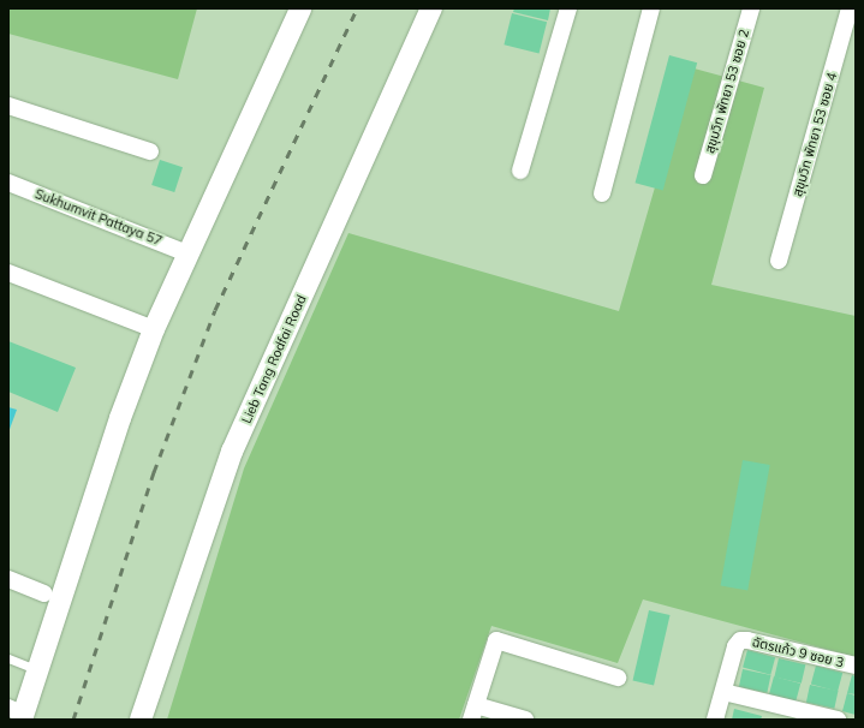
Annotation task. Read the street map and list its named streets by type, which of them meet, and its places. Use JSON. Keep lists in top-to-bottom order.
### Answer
{
  "streets": {
    "street": [
      "สุขุมวิท พัทยา 53 ซอย 2",
      "สุขุมวิท พัทยา 53 ซอย 4",
      "Sukhumvit Pattaya 57",
      "Lieb Tang Rodfai Road",
      "ฉัตรแก้ว 9 ซอย 3"
    ]
  }
}
